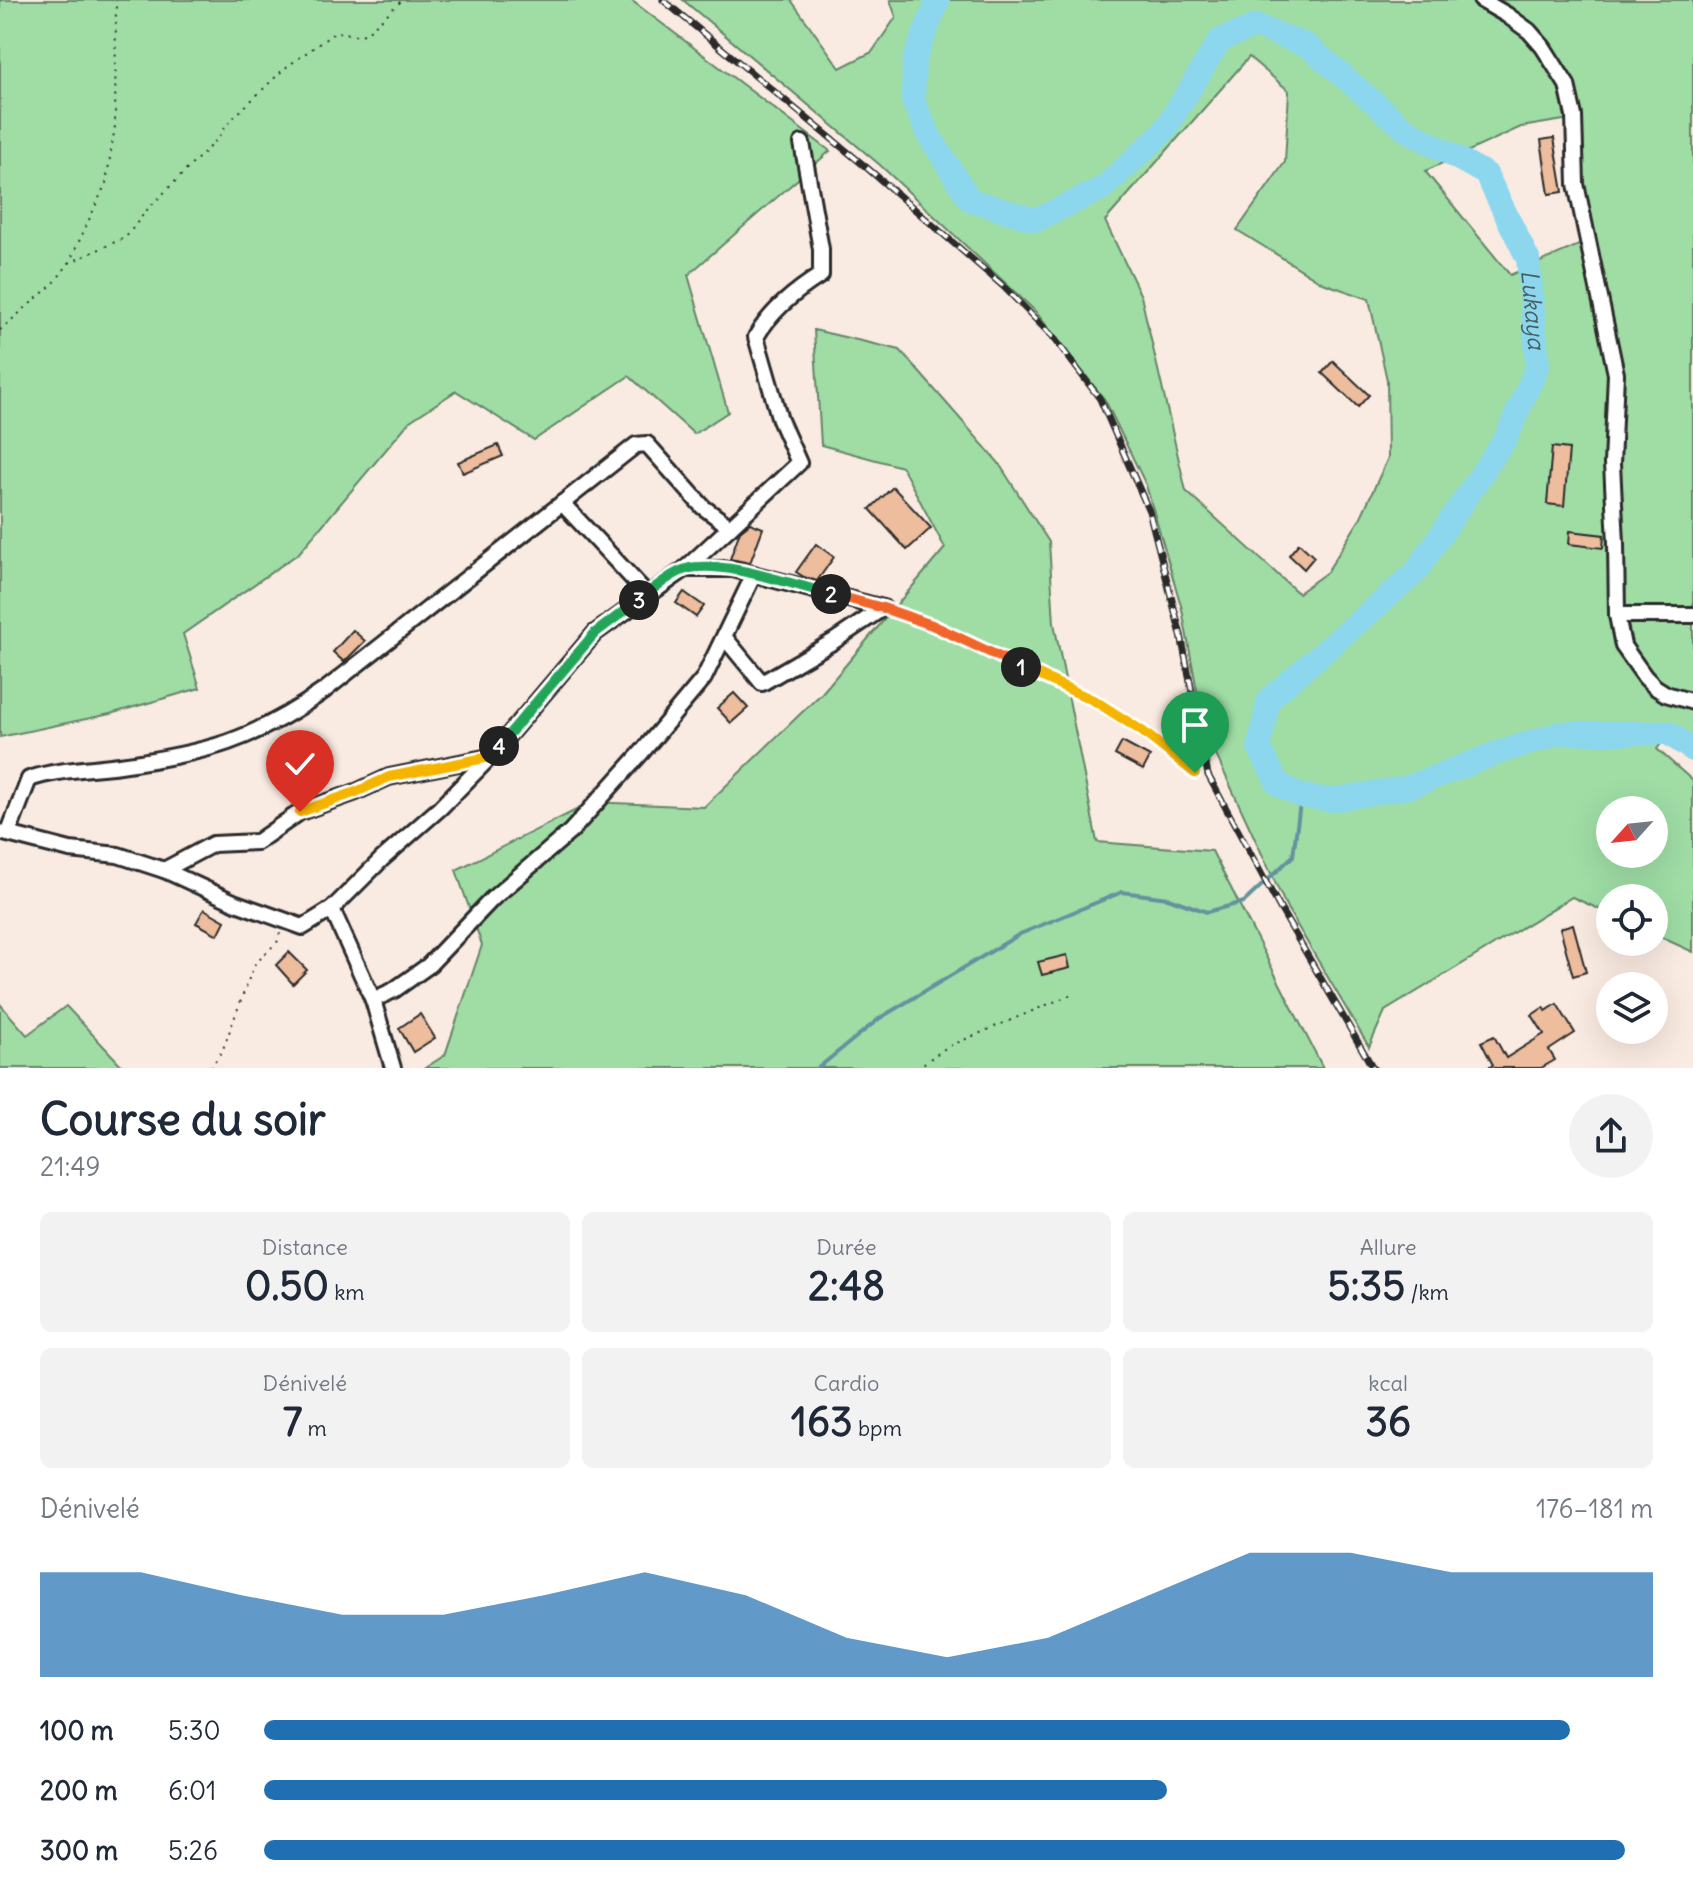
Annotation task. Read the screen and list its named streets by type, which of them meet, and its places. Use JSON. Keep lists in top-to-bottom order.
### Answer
{
  "water": ["Lukaya"],
  "north": "bottom left",
  "page": {
    "pins": [
      "2",
      "3",
      "1",
      "4"
    ],
    "heading": ["Course du soir", "21:49"],
    "stats": [
      ["Distance", "0.50 km"],
      ["Durée", "2:48"],
      ["Allure", "5:35 /km"],
      ["Dénivelé", "7 m"],
      ["Cardio", "163 bpm"],
      ["kcal", "36"]
    ],
    "chart": ["Dénivelé", "176–181 m"],
    "list": [
      {
        "name": "100 m",
        "note": "5:30"
      },
      {
        "name": "200 m",
        "note": "6:01"
      },
      {
        "name": "300 m",
        "note": "5:26"
      }
    ]
  }
}
